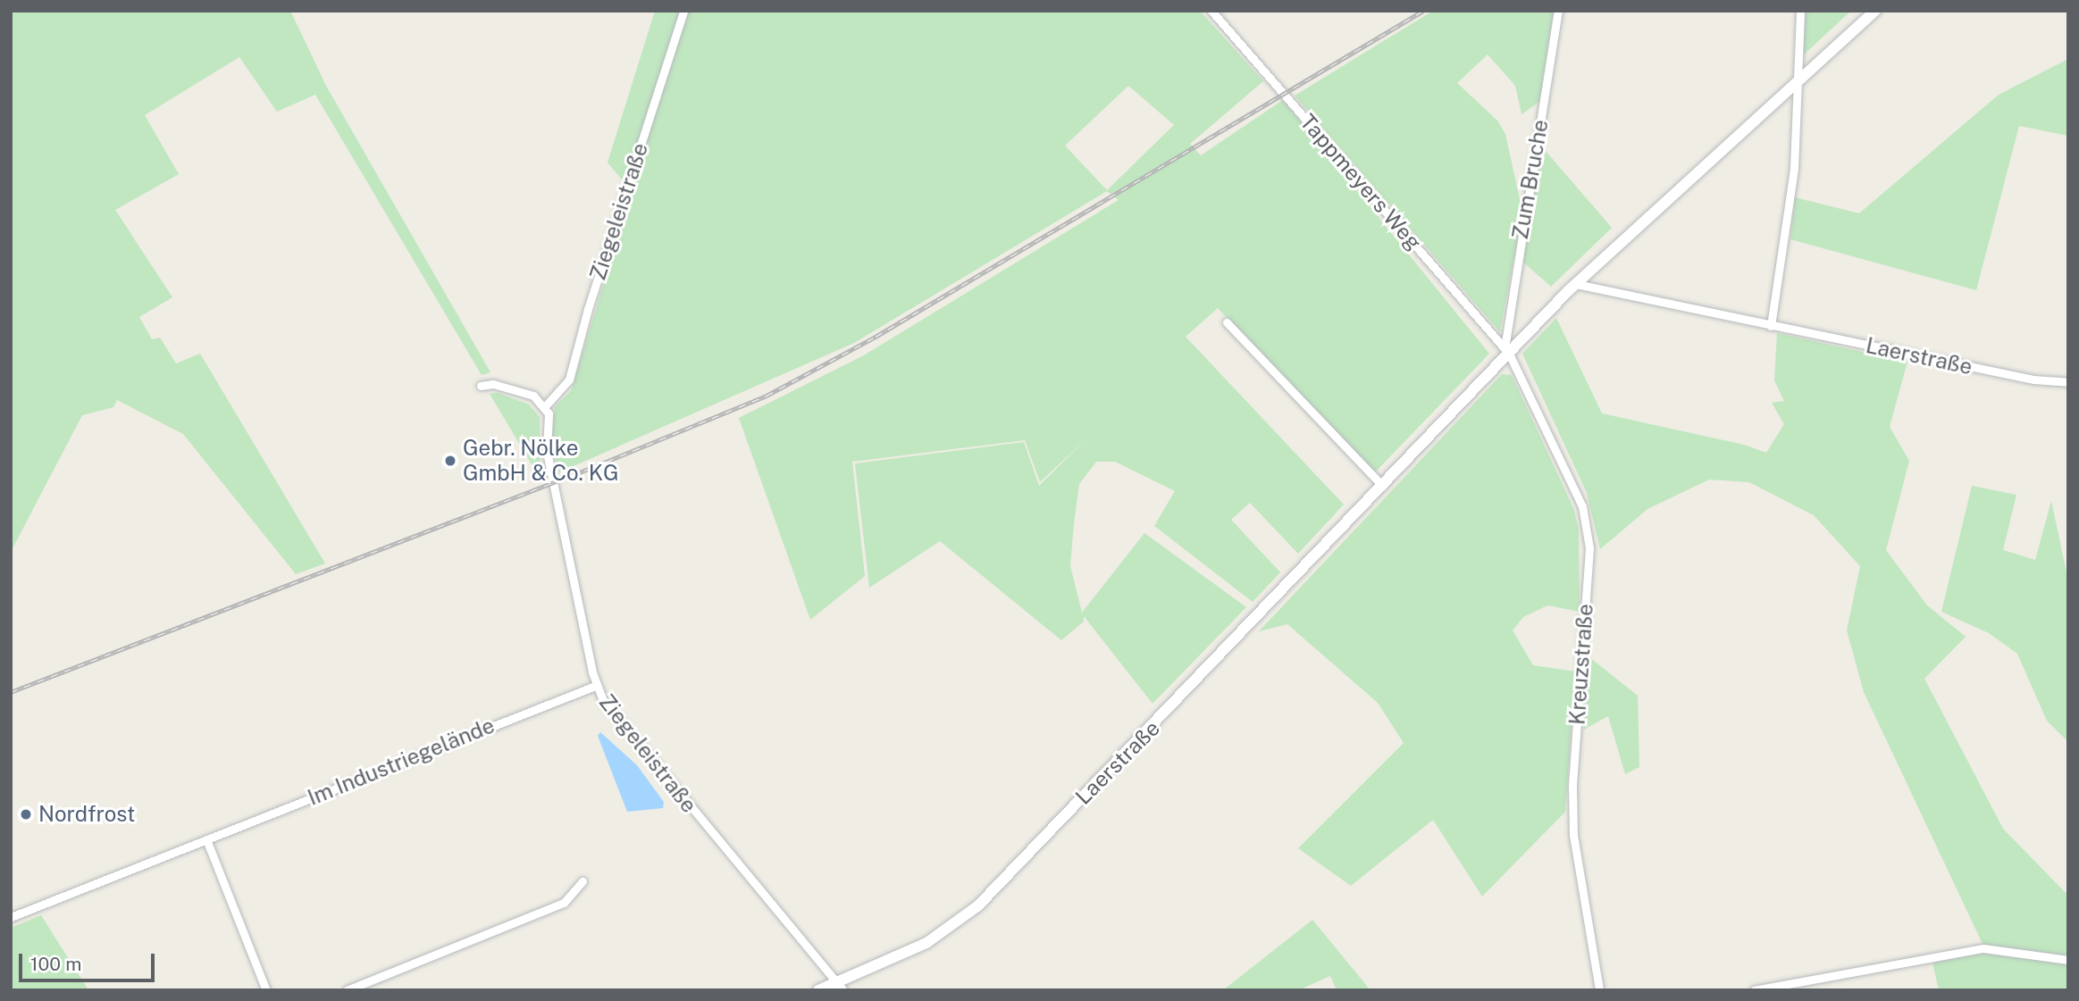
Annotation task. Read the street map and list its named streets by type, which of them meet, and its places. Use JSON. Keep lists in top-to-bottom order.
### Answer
{
  "streets": {
    "main road": ["Laerstraße"],
    "street": [
      "Zum Bruche",
      "Tappmeyers Weg",
      "Ziegeleistraße",
      "Kreuzstraße",
      "Im Industriegelände"
    ]
  },
  "crossings": [
    ["Zum Bruche", "Tappmeyers Weg"],
    ["Zum Bruche", "Laerstraße"],
    ["Zum Bruche", "Kreuzstraße"],
    ["Tappmeyers Weg", "Laerstraße"],
    ["Tappmeyers Weg", "Kreuzstraße"],
    ["Ziegeleistraße", "Laerstraße"],
    ["Ziegeleistraße", "Im Industriegelände"],
    ["Laerstraße", "Kreuzstraße"]
  ],
  "places": ["Gebr. Nölke GmbH & Co. KG", "Nordfrost"],
  "scale_bar": "100 m"
}
